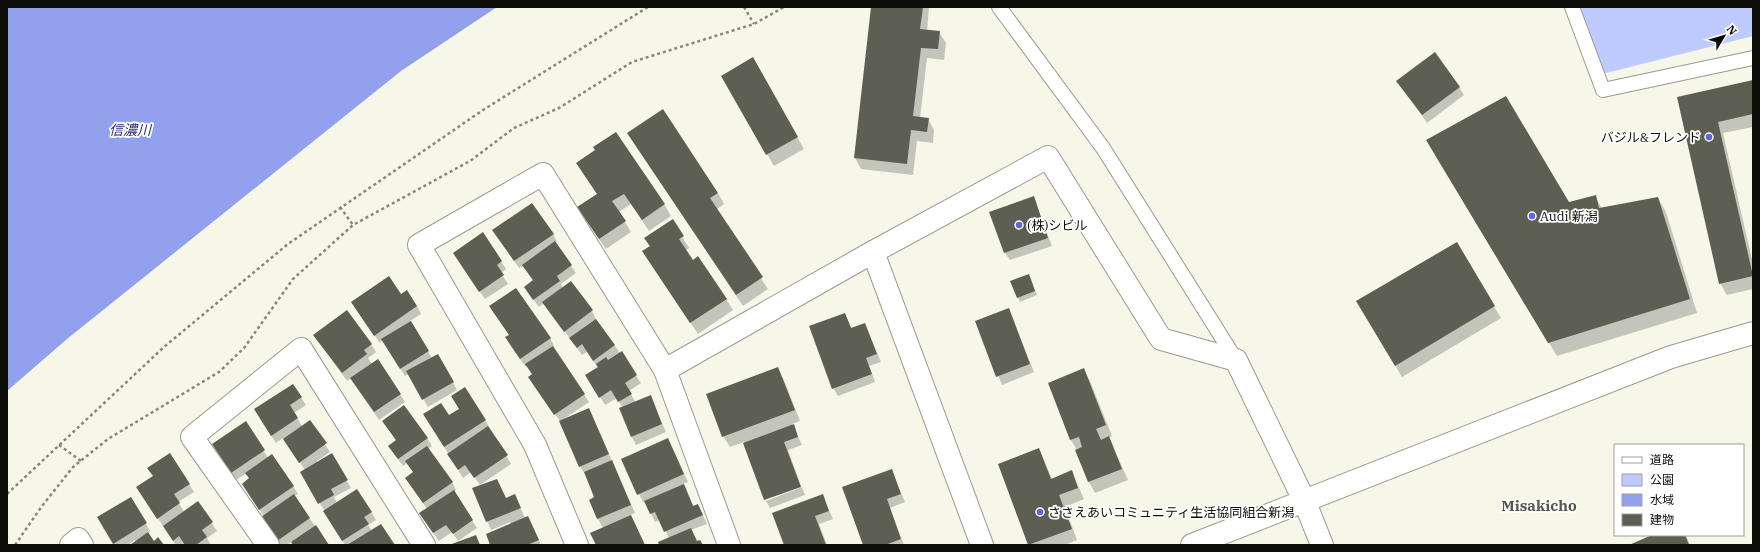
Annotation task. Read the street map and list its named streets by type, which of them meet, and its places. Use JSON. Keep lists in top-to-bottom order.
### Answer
{
  "districts": ["Misakicho"],
  "water": ["信濃川"],
  "places": [
    "バジル&フレンド",
    "Audi 新潟",
    "(株)シビル",
    "ささえあいコミュニティ生活協同組合新潟"
  ],
  "legend": [
    "道路",
    "公園",
    "水域",
    "建物"
  ],
  "north": "top right"
}
